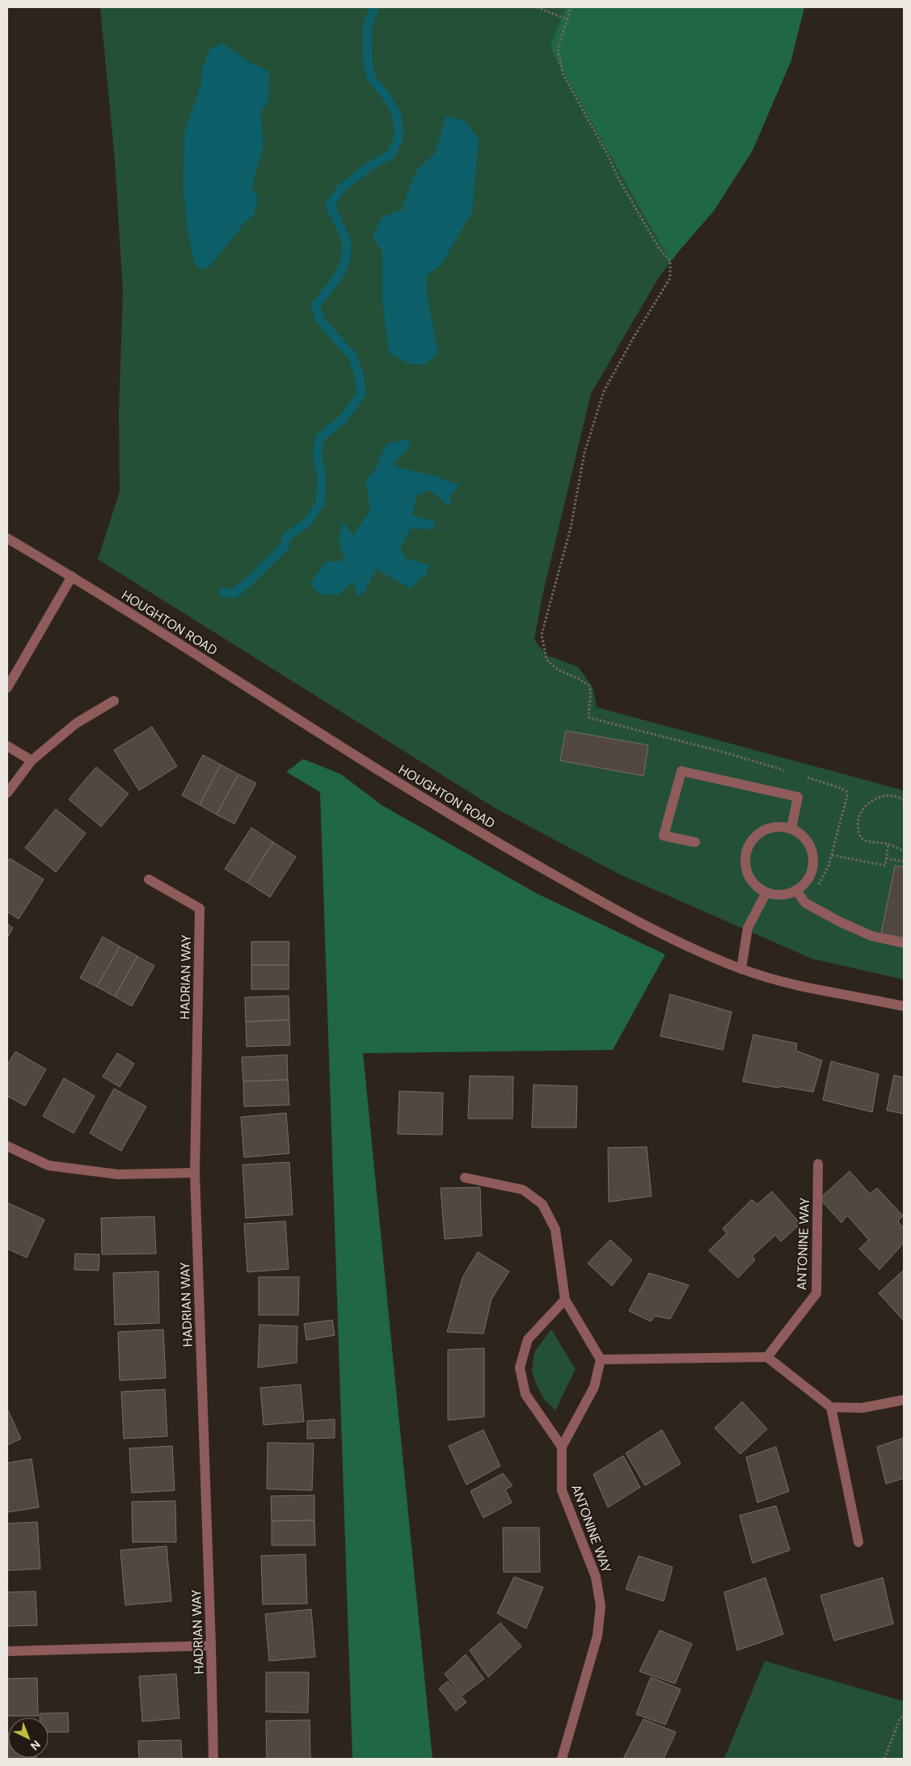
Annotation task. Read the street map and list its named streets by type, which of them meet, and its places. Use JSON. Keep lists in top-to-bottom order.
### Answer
{
  "streets": {
    "street": ["HOUGHTON ROAD", "HADRIAN WAY", "ANTONINE WAY"]
  },
  "north": "bottom right"
}
